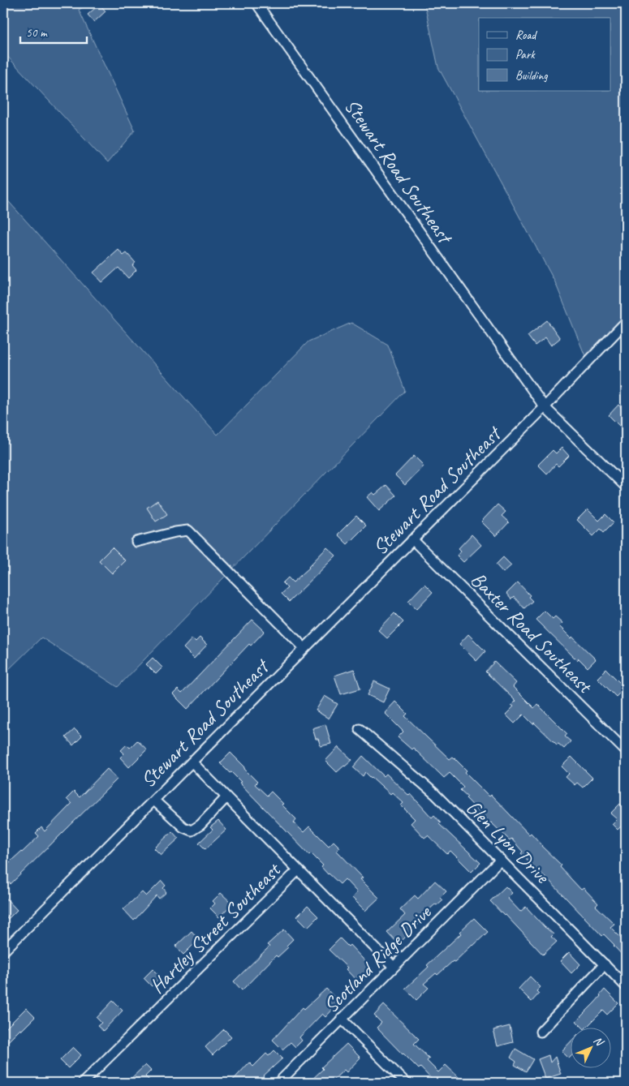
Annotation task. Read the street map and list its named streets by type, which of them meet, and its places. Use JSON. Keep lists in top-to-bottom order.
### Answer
{
  "streets": {
    "street": [
      "Stewart Road Southeast",
      "Baxter Road Southeast",
      "Glen Lyon Drive",
      "Hartley Street Southeast",
      "Scotland Ridge Drive"
    ]
  },
  "crossings": [
    ["Stewart Road Southeast", "Baxter Road Southeast"],
    ["Stewart Road Southeast", "Hartley Street Southeast"],
    ["Glen Lyon Drive", "Scotland Ridge Drive"]
  ],
  "legend": ["Road", "Park", "Building"],
  "scale_bar": "50 m",
  "north": "top right"
}
